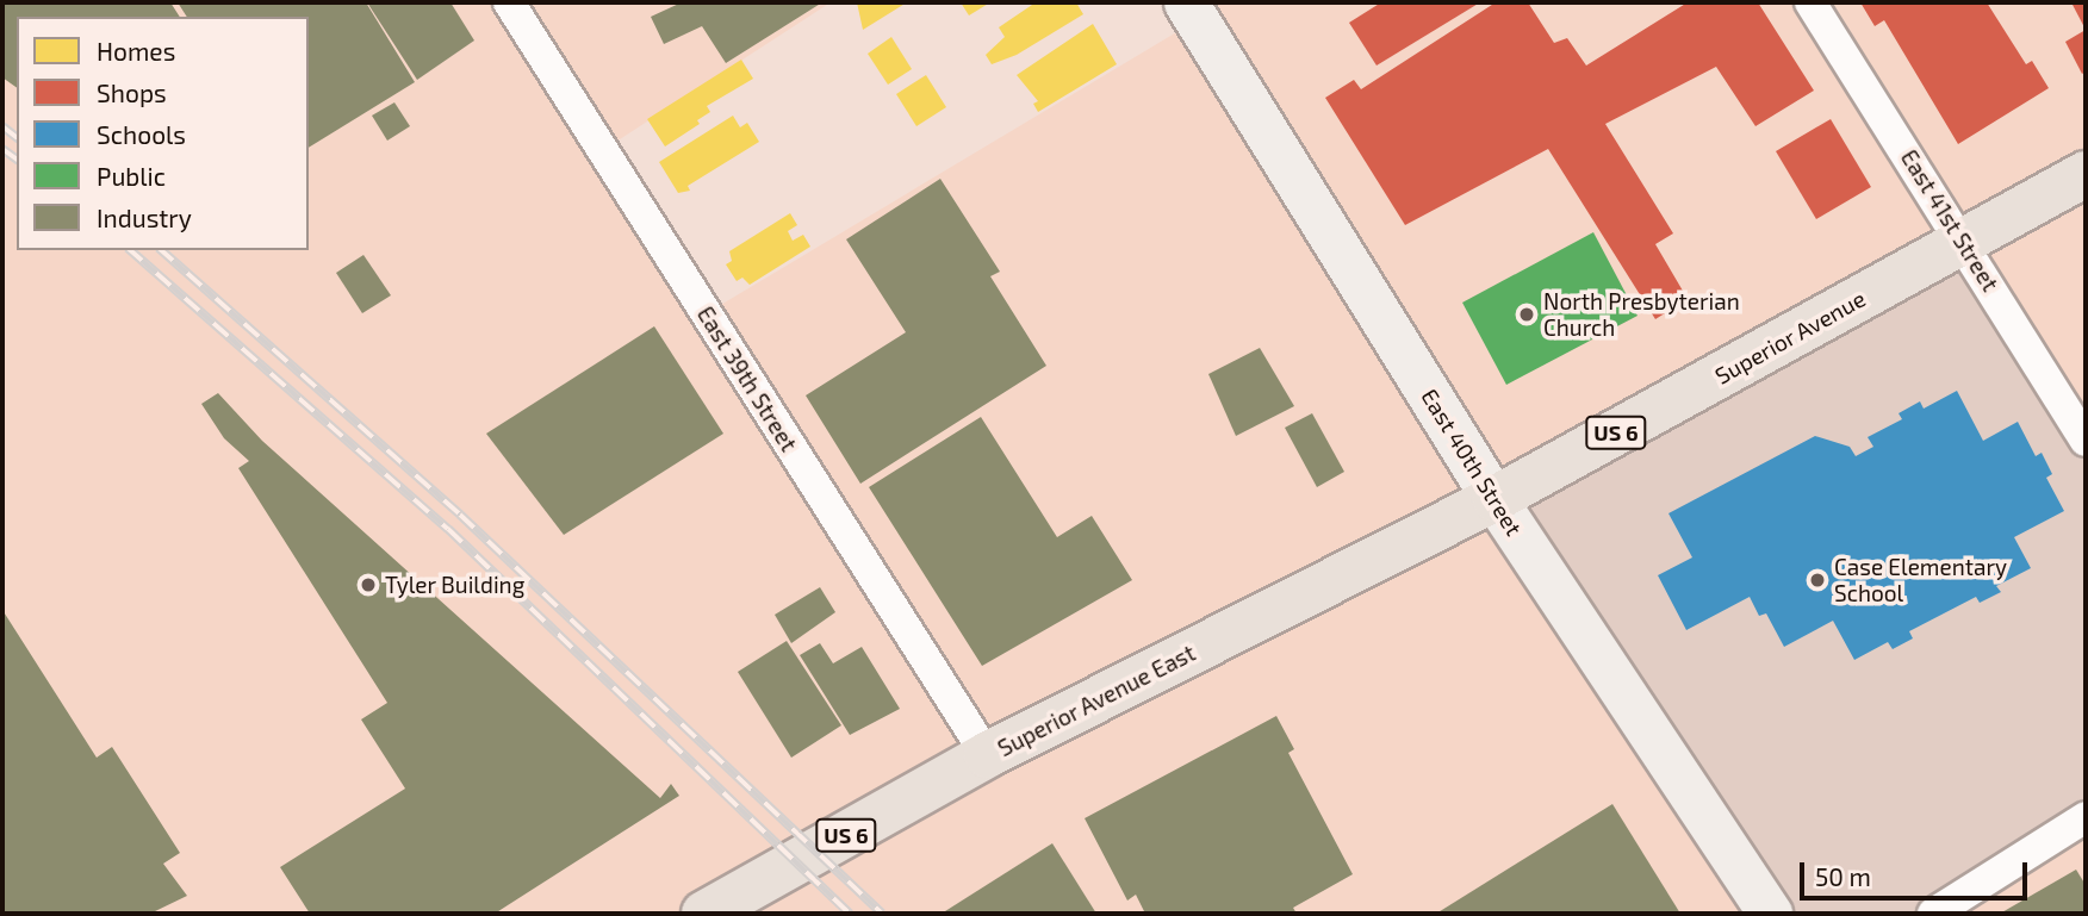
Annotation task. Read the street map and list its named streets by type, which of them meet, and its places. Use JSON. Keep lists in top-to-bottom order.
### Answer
{
  "streets": {
    "main road": ["Superior Avenue", "US 6", "Superior Avenue East"],
    "street": ["East 41st Street", "East 39th Street", "East 40th Street"]
  },
  "crossings": [
    ["East 41st Street", "Superior Avenue"],
    ["Superior Avenue", "East 40th Street"],
    ["Superior Avenue", "Superior Avenue East"],
    ["East 39th Street", "Superior Avenue East"],
    ["East 40th Street", "Superior Avenue East"]
  ],
  "places": ["North Presbyterian Church", "Case Elementary School", "Tyler Building"],
  "legend": [
    "Homes",
    "Shops",
    "Schools",
    "Public",
    "Industry"
  ],
  "scale_bar": "50 m"
}
